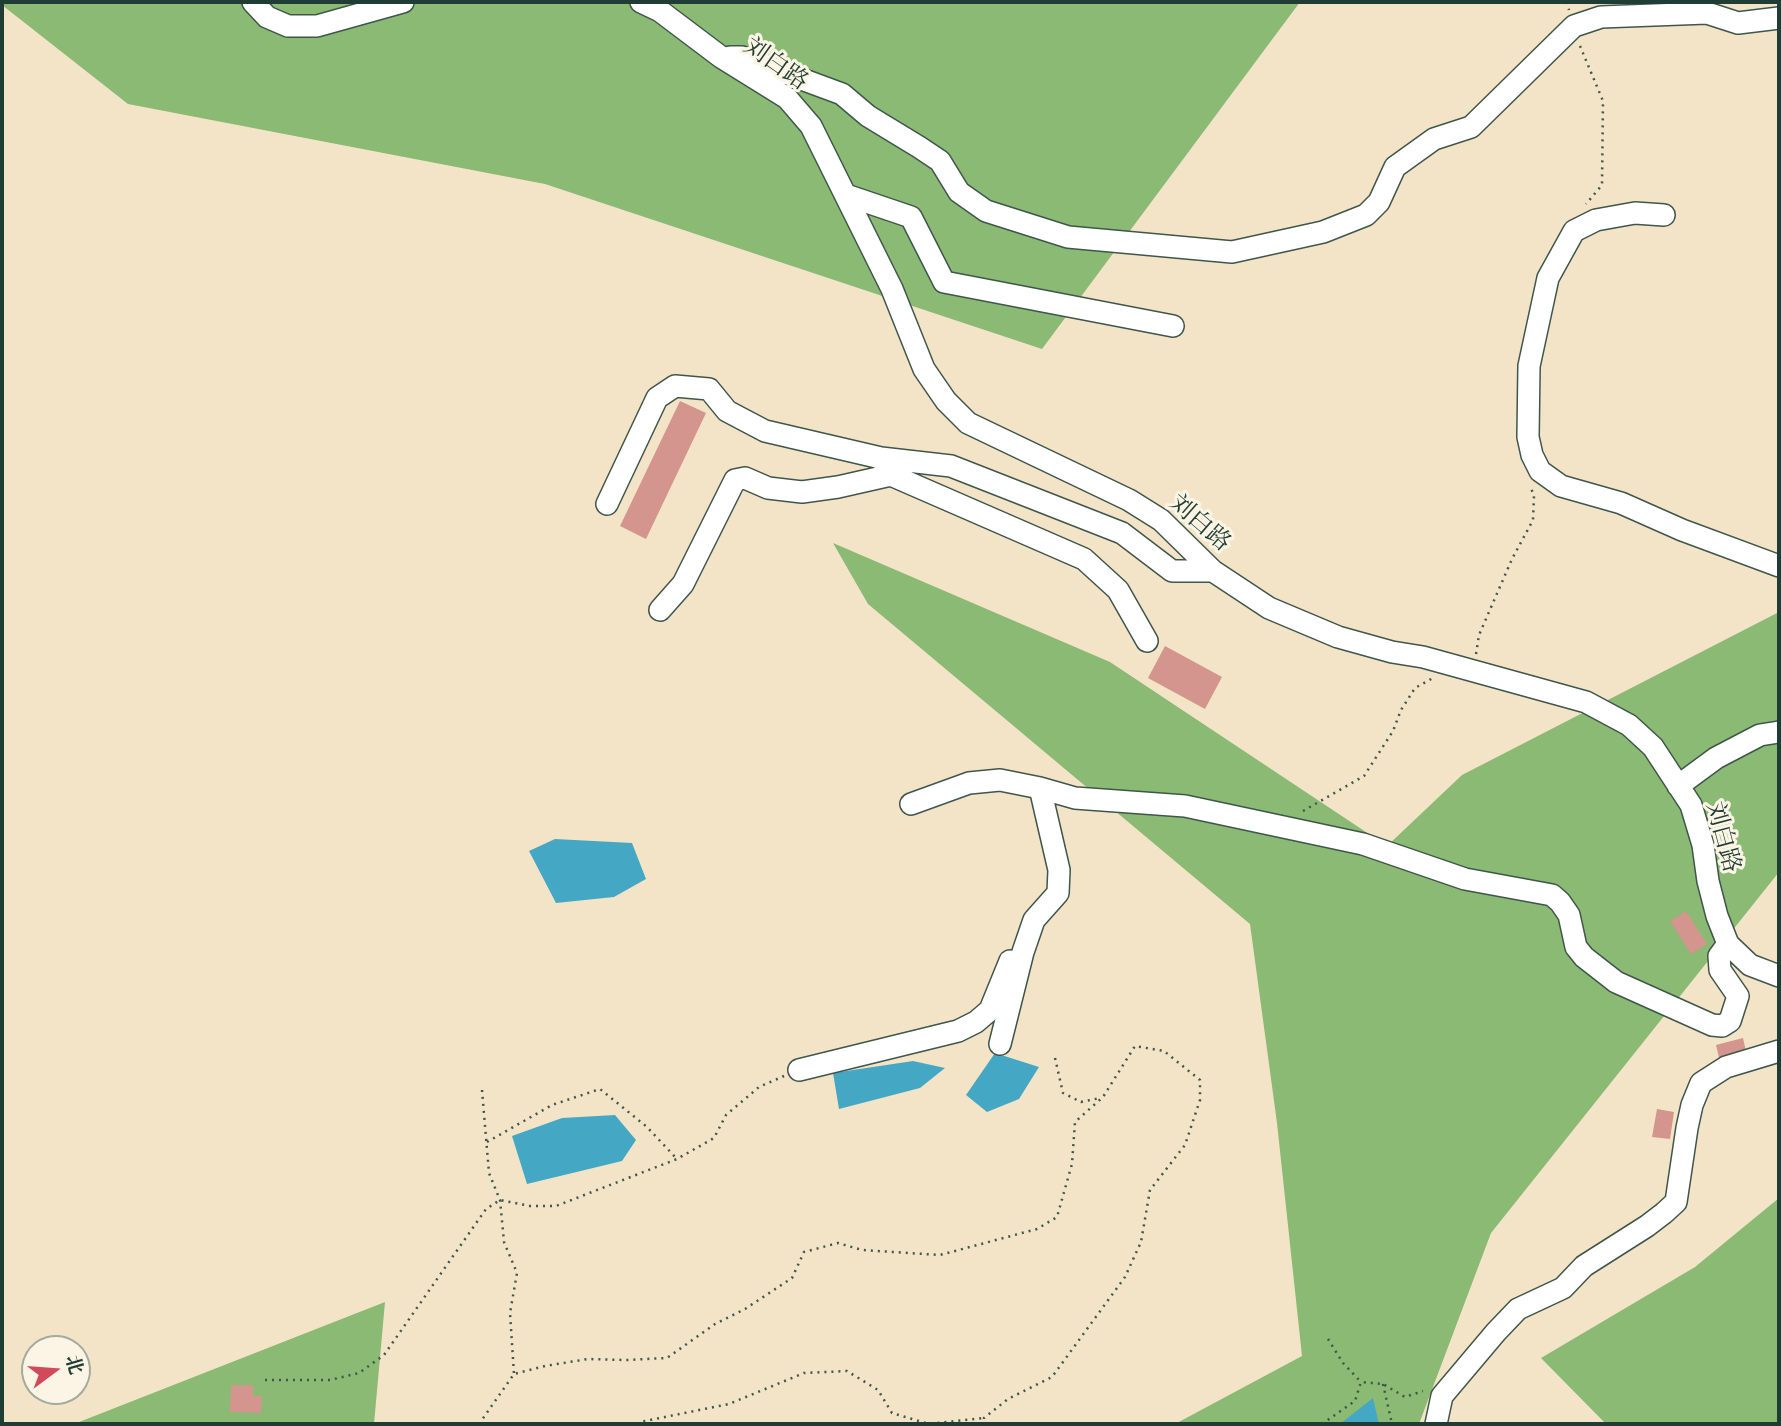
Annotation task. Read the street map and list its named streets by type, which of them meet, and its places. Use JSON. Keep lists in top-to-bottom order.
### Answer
{
  "streets": {
    "street": ["刘白路"]
  },
  "north": "right"
}
